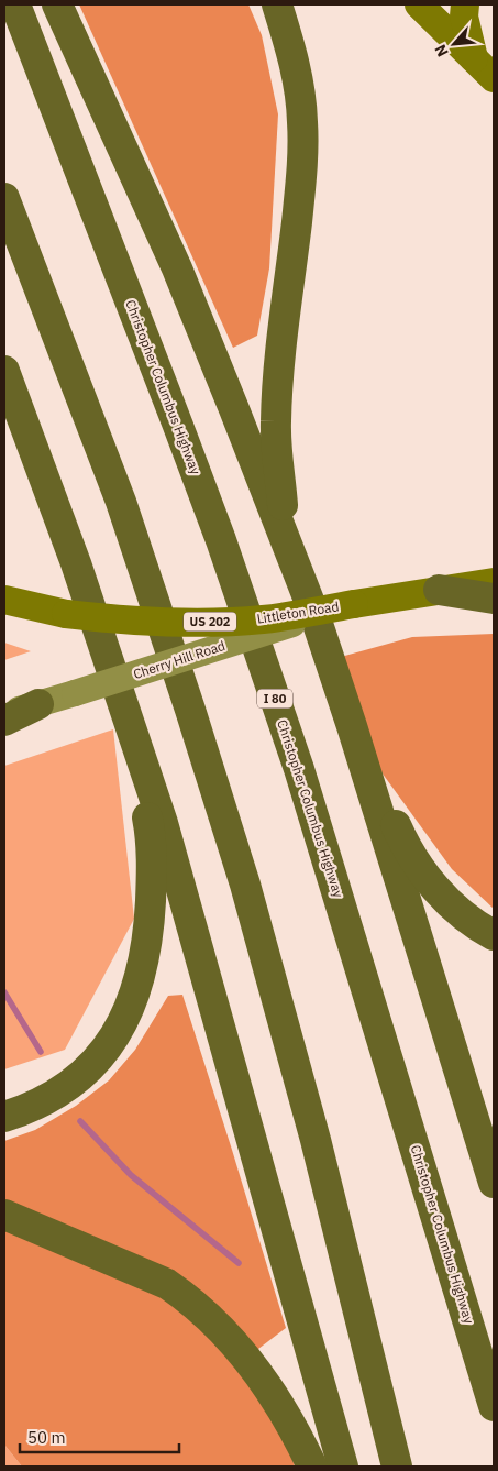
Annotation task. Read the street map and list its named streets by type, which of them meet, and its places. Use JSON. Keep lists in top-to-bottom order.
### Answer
{
  "streets": {
    "highway": ["Christopher Columbus Highway", "I 80"],
    "main road": ["Littleton Road", "US 202", "Cherry Hill Road"]
  },
  "crossings": [
    ["Littleton Road", "Cherry Hill Road"]
  ],
  "scale_bar": "50 m",
  "north": "bottom left"
}
